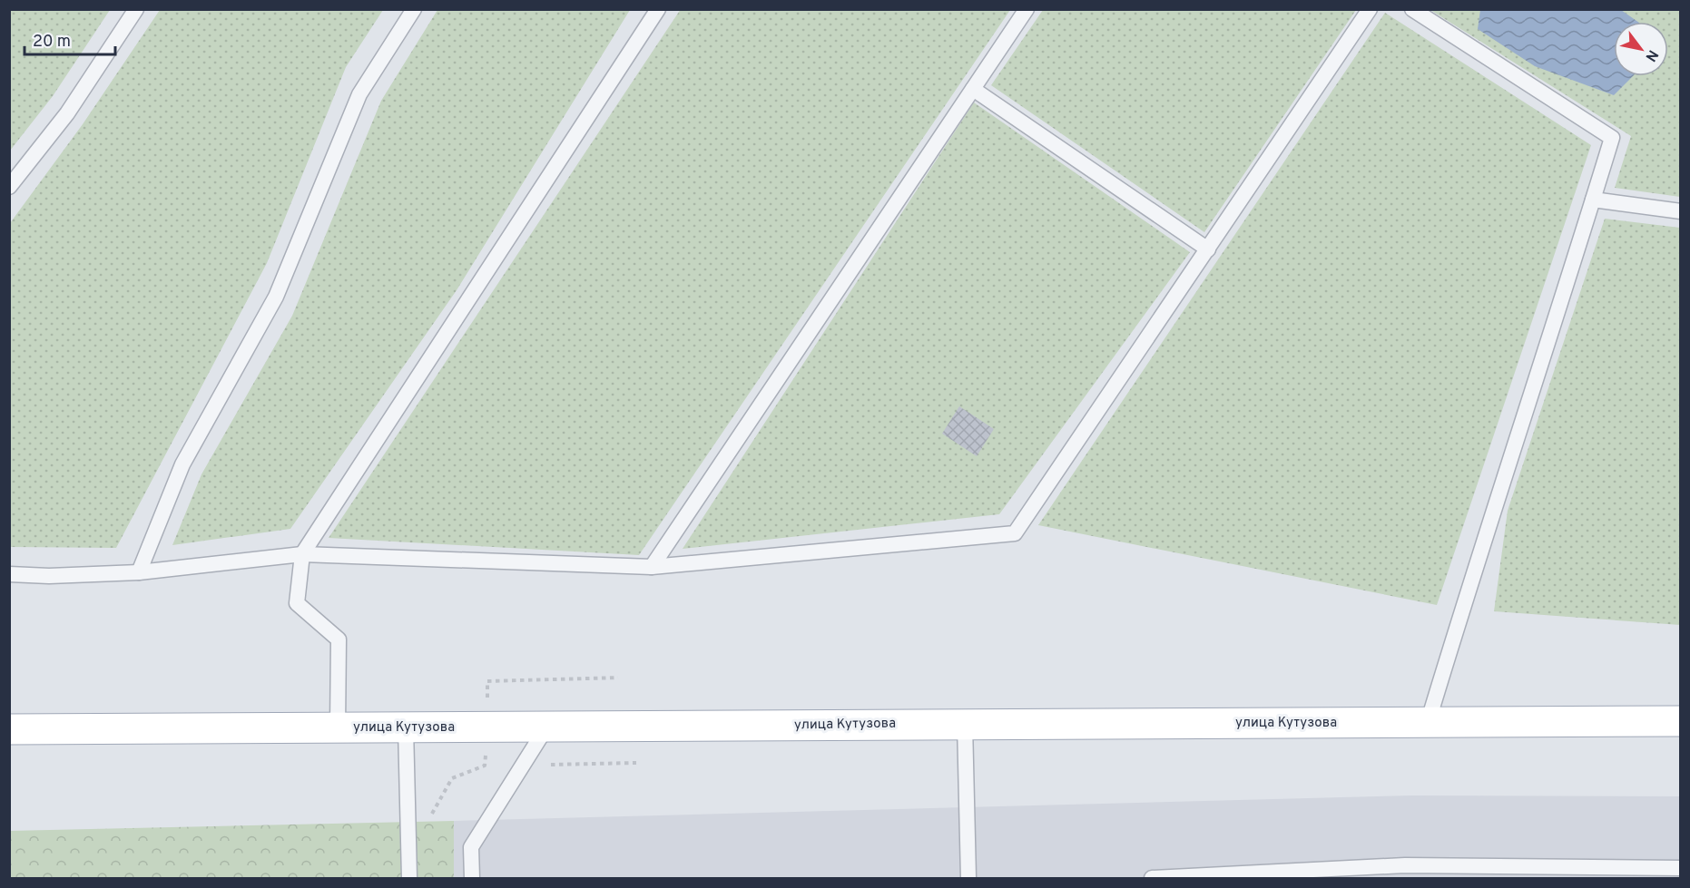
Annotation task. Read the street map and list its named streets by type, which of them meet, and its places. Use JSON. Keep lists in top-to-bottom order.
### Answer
{
  "streets": {
    "main road": ["улица Кутузова"]
  },
  "scale_bar": "20 m",
  "north": "bottom right"
}
